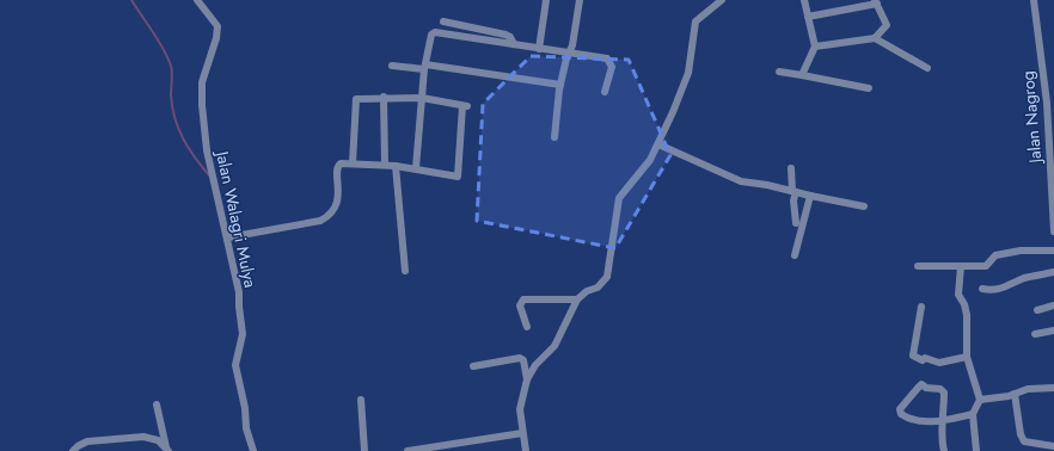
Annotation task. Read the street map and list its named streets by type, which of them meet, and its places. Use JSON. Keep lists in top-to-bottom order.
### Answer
{
  "streets": {
    "street": ["Jalan Nagrog", "Jalan Walagri Mulya"]
  }
}
